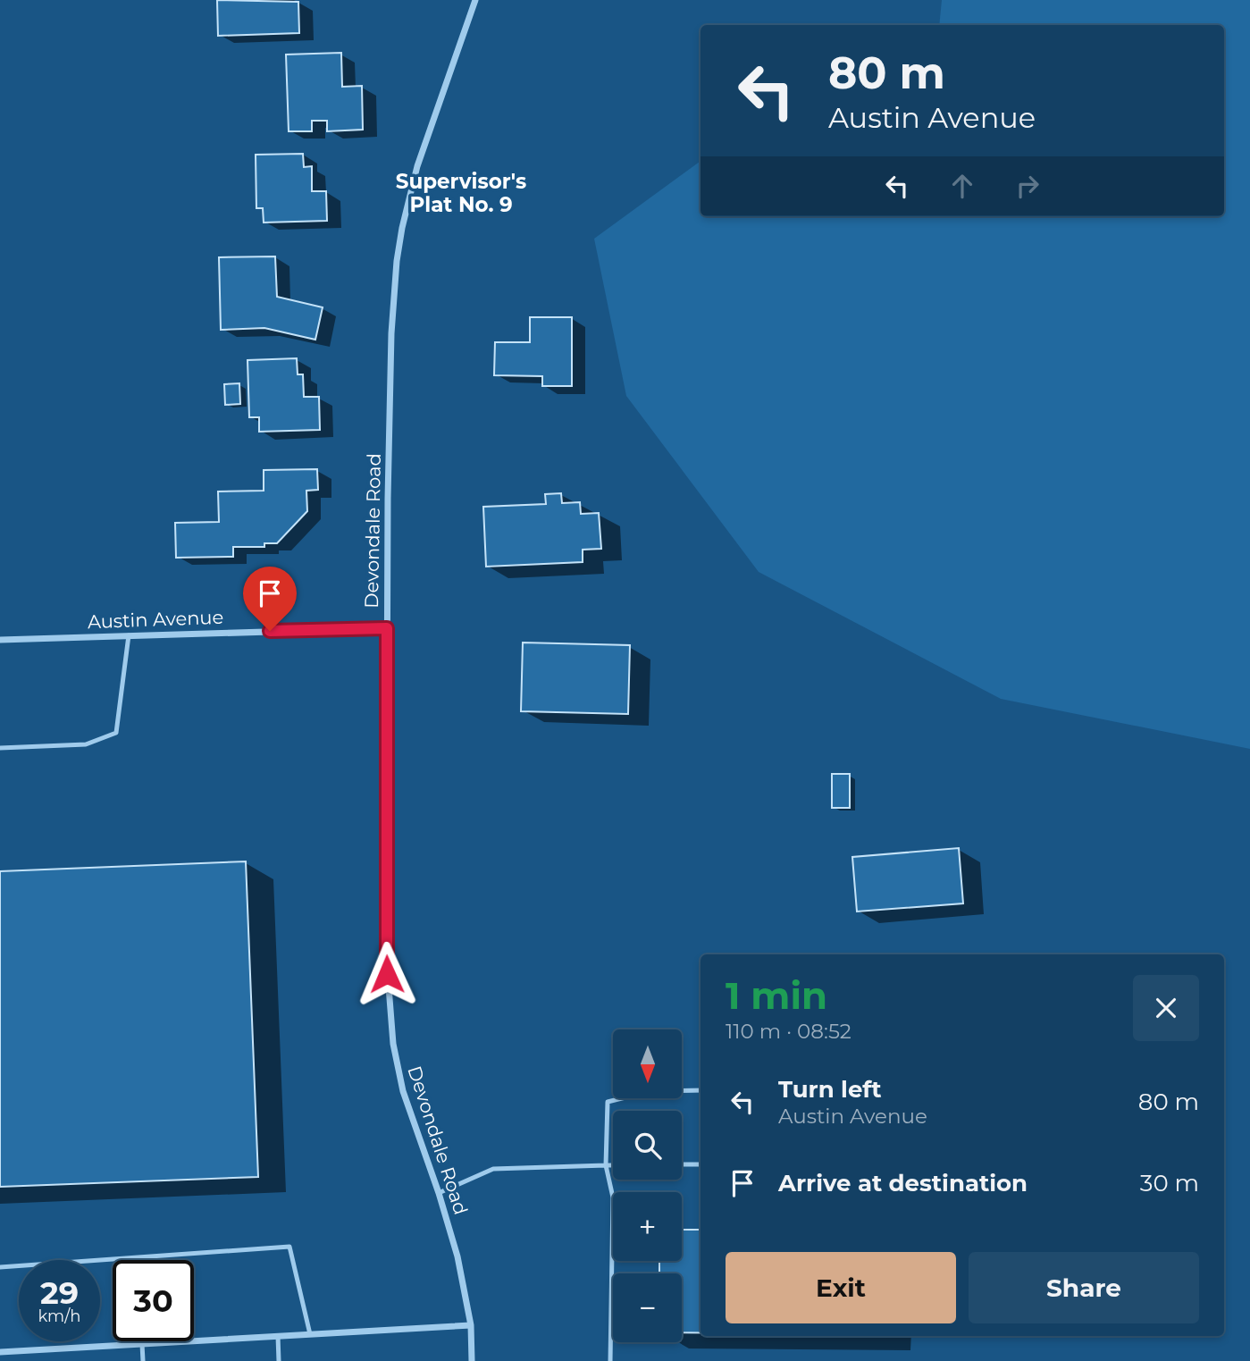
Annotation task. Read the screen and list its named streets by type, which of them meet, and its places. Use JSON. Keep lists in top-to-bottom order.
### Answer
{
  "streets": {
    "street": ["Devondale Road", "Austin Avenue"]
  },
  "crossings": [
    ["Devondale Road", "Austin Avenue"]
  ],
  "districts": ["Supervisor's Plat No. 9"],
  "north": "bottom",
  "page": {
    "turn": ["80 m", "Austin Avenue"],
    "heading": ["1 min", "110 m · 08:52"],
    "map_buttons": ["+", "−"],
    "list": [
      {
        "name": "Turn left",
        "note": "Austin Avenue",
        "value": "80 m"
      },
      {
        "name": "Arrive at destination",
        "value": "30 m"
      }
    ],
    "buttons": ["Exit", "Share"],
    "speed": "29 km/h",
    "limit": "30"
  }
}
